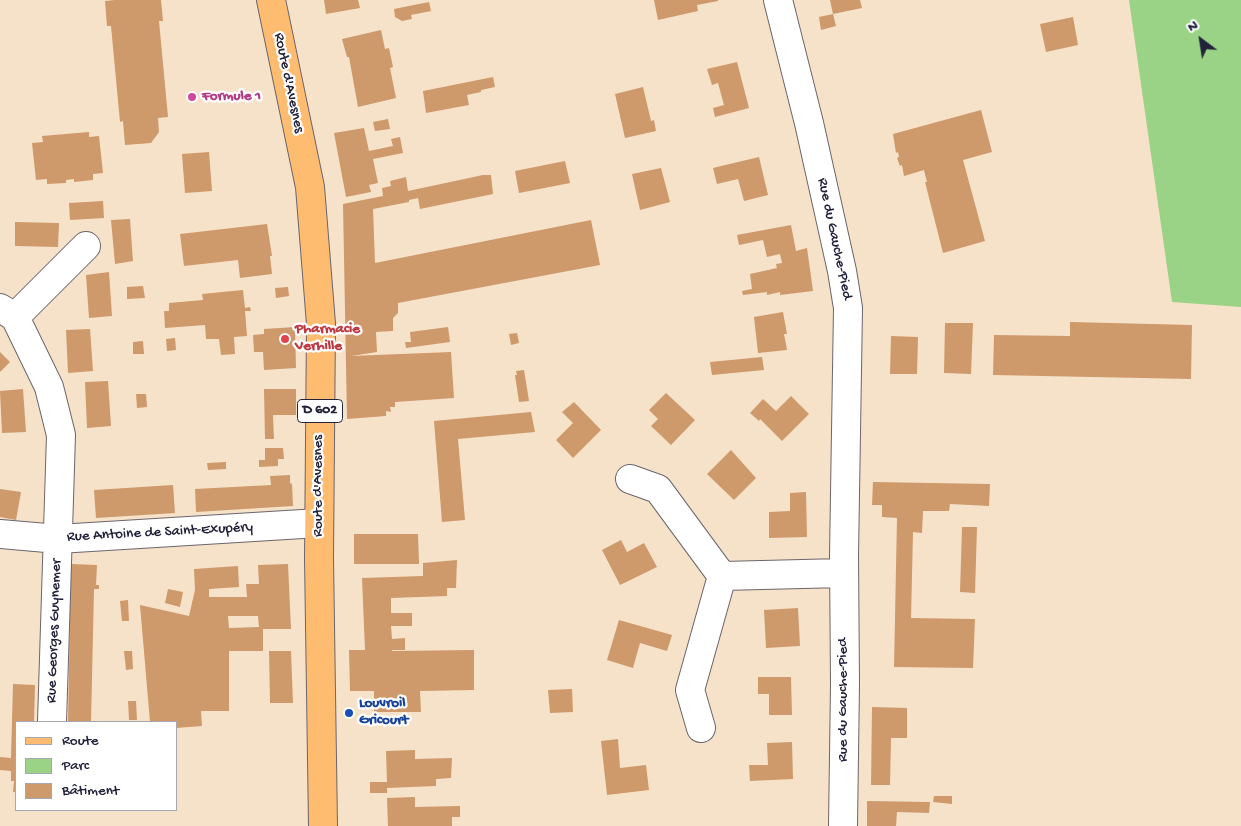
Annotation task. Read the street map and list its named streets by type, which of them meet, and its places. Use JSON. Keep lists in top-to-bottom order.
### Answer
{
  "streets": {
    "main road": ["Route d'Avesnes", "D 602"],
    "street": ["Rue du Gauche-Pied", "Rue Antoine de Saint-Exupéry", "Rue Georges Guynemer"]
  },
  "crossings": [
    ["Route d'Avesnes", "Rue Antoine de Saint-Exupéry"],
    ["Rue Antoine de Saint-Exupéry", "Rue Georges Guynemer"]
  ],
  "places": ["Formule 1", "Pharmacie Verhille", "Louvroil Gricourt"],
  "legend": ["Route", "Parc", "Bâtiment"],
  "north": "top left"
}
